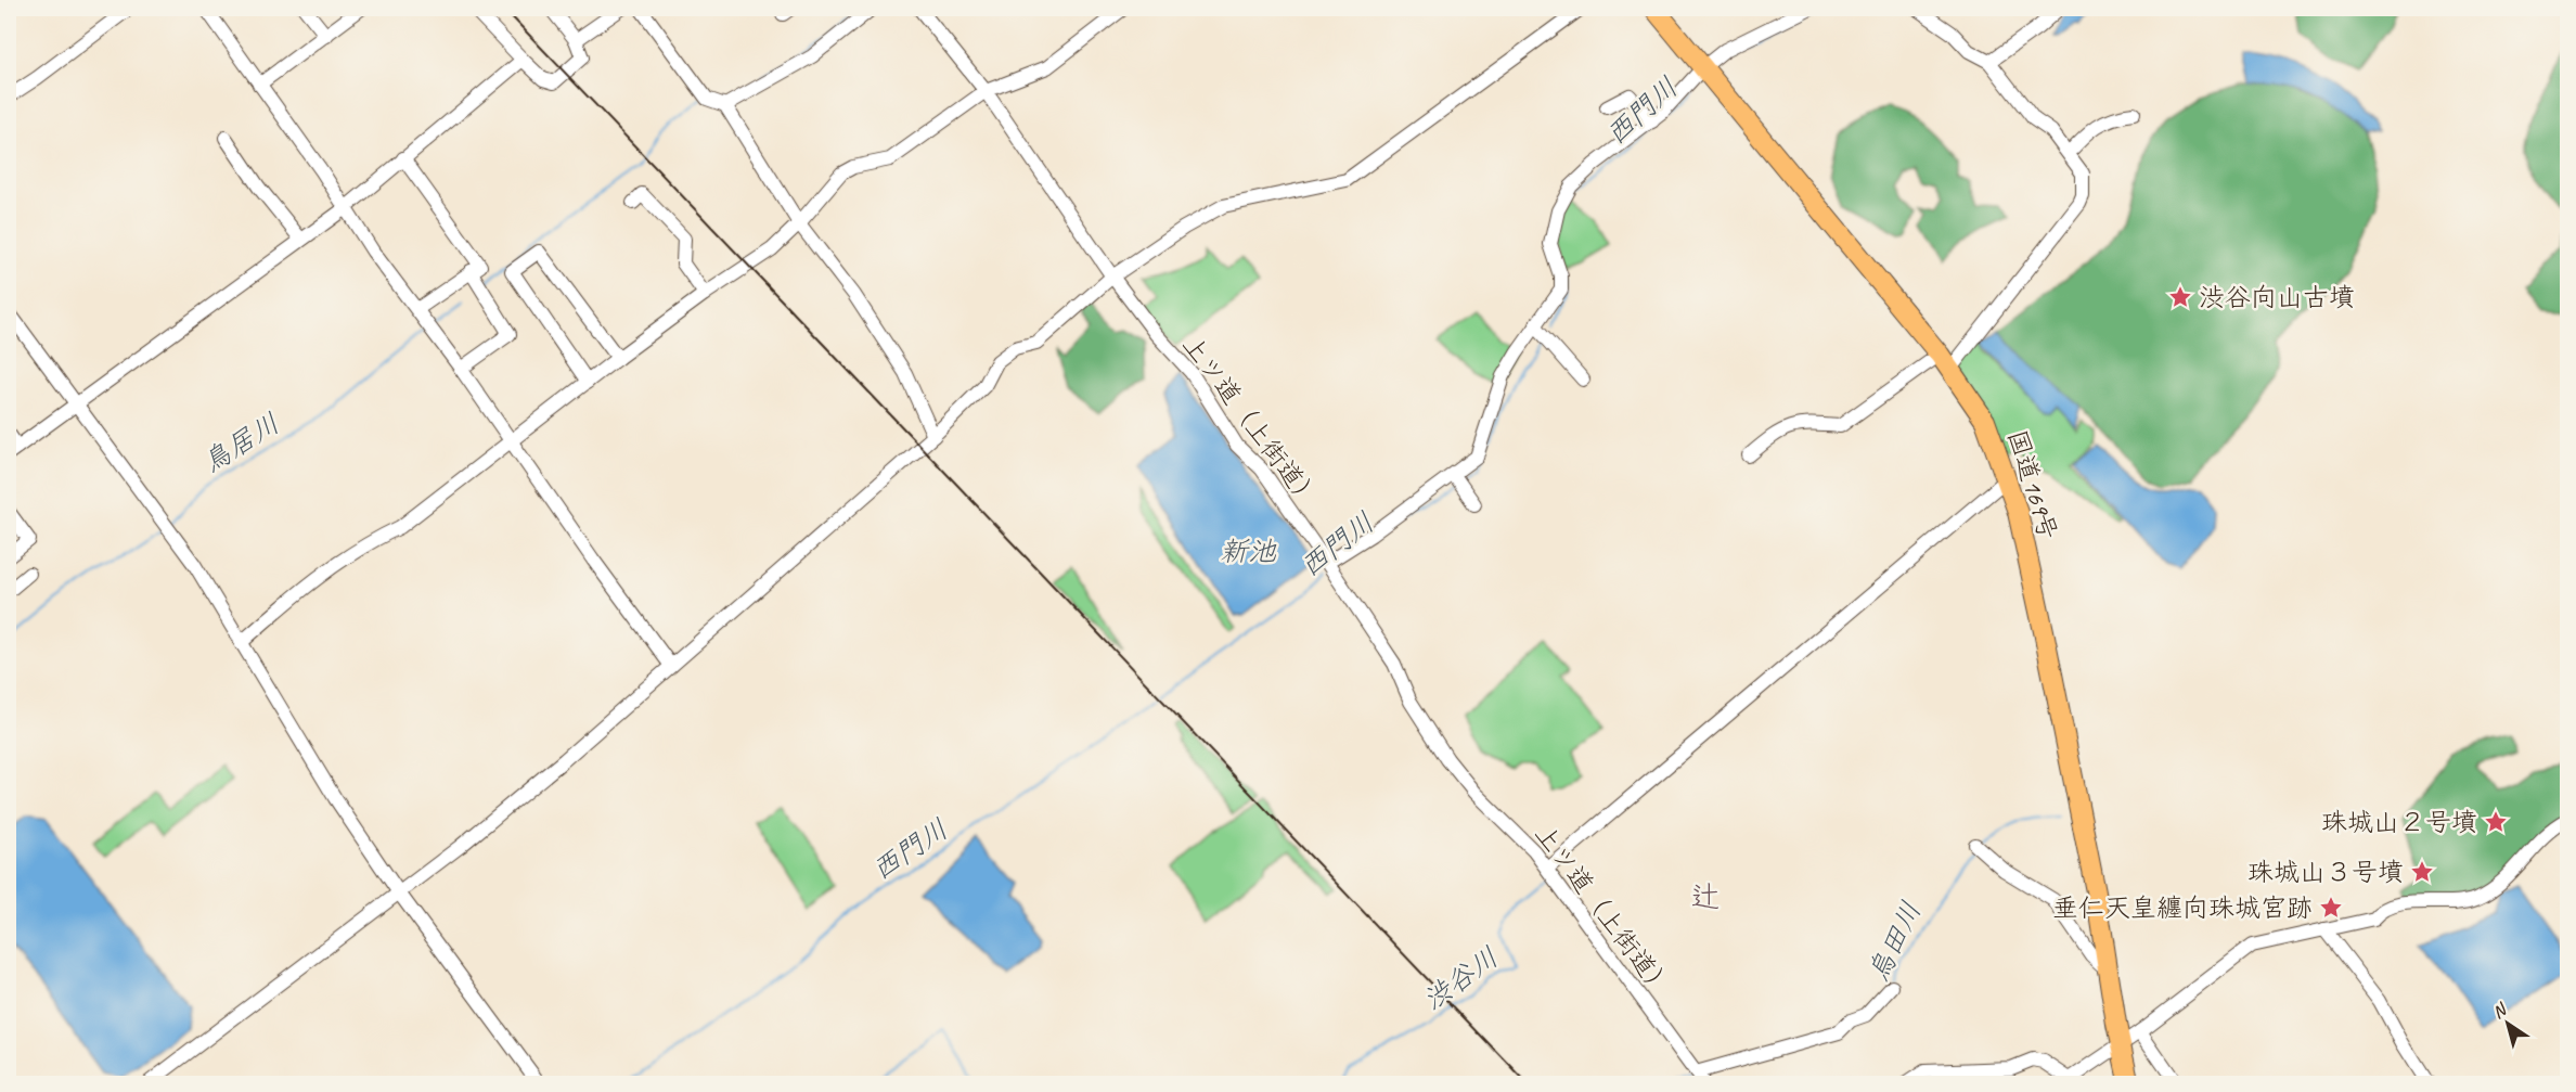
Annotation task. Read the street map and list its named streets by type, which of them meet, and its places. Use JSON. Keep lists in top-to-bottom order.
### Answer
{
  "streets": {
    "highway": ["国道169号"],
    "street": ["上ツ道（上街道）"]
  },
  "districts": ["辻"],
  "water": [
    "西門川",
    "鳥居川",
    "新池",
    "烏田川",
    "渋谷川"
  ],
  "places": {
    "place": [
      "渋谷向山古墳",
      "珠城山２号墳",
      "珠城山３号墳",
      "垂仁天皇纏向珠城宮跡"
    ]
  },
  "north": "top left"
}
